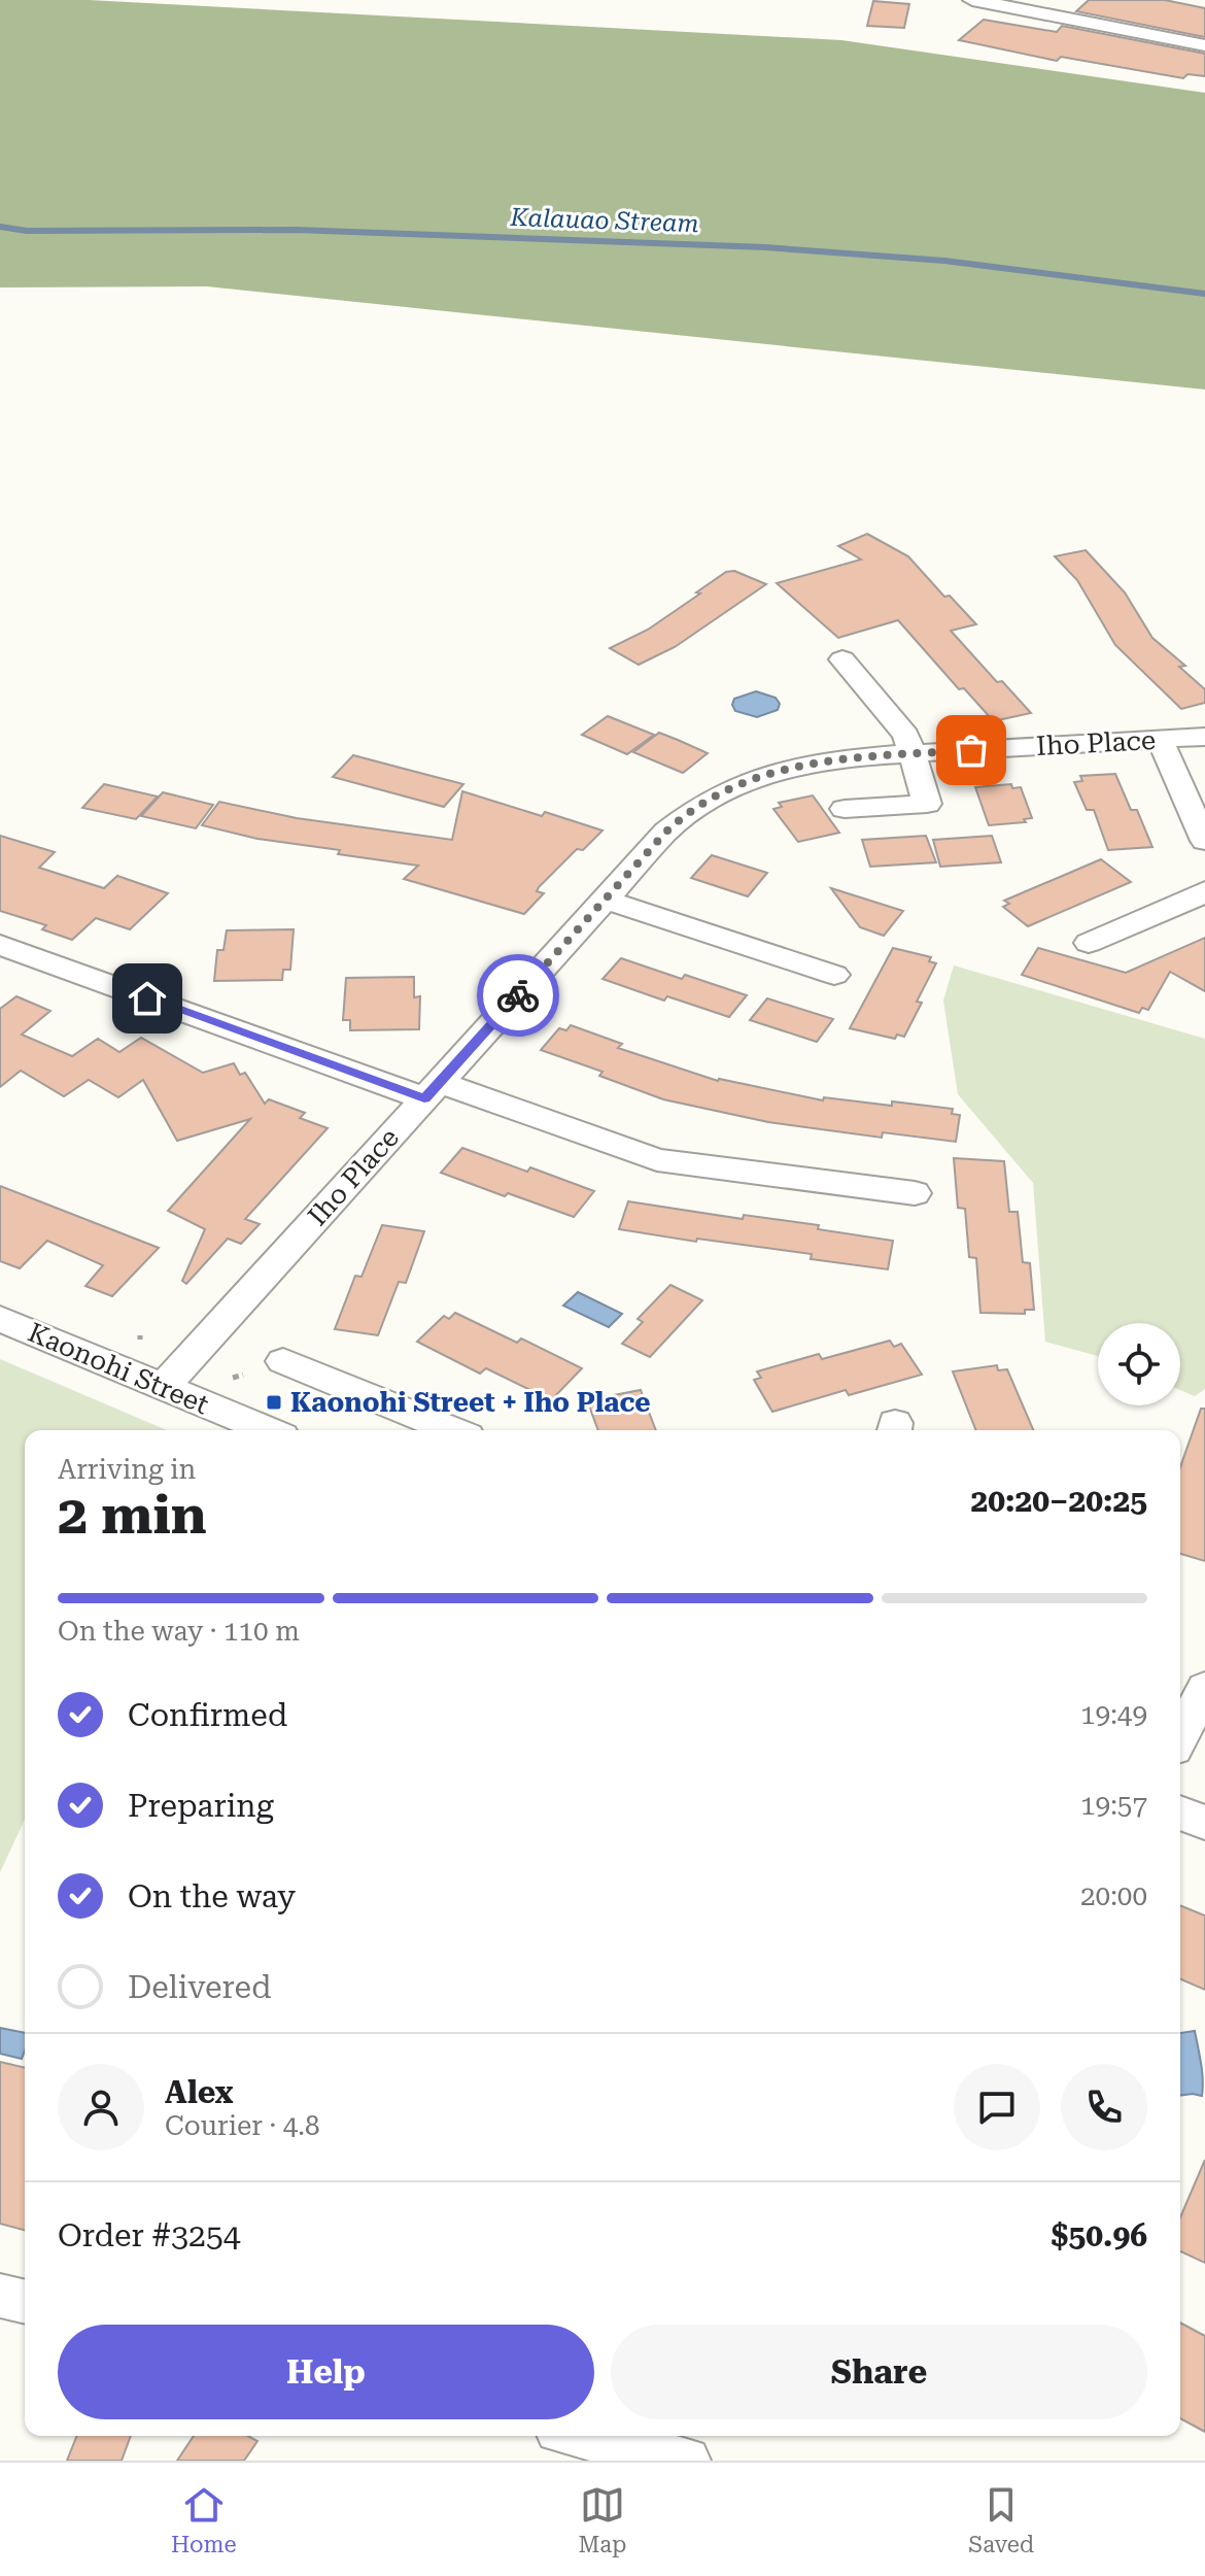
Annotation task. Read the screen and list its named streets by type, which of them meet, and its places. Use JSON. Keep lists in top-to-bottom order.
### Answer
{
  "streets": {
    "street": ["Iho Place", "Kaonohi Street"]
  },
  "crossings": [
    ["Iho Place", "Kaonohi Street"]
  ],
  "water": ["Kalauao Stream"],
  "places": {
    "transit": ["Kaonohi Street + Iho Place"]
  },
  "page": {
    "heading": ["2 min", "Arriving in", "20:20–20:25"],
    "panel": [
      "Alex",
      "Courier · 4.8",
      "Order #3254",
      "$50.96"
    ],
    "bar": "On the way · 110 m",
    "list": [
      ["Confirmed", "19:49"],
      ["Preparing", "19:57"],
      ["On the way", "20:00"],
      "Delivered"
    ],
    "buttons": ["Help", "Share"],
    "tabs": ["Home", "Map", "Saved"]
  }
}
